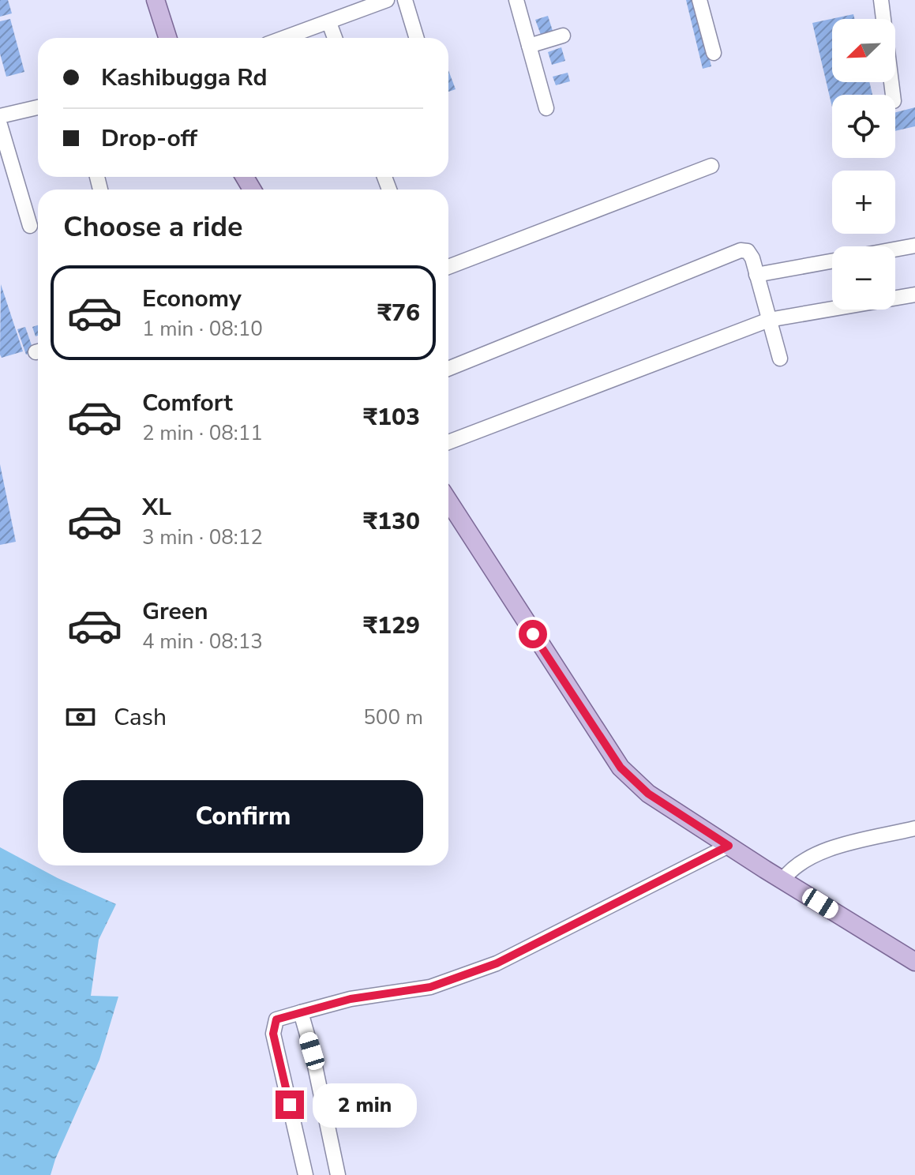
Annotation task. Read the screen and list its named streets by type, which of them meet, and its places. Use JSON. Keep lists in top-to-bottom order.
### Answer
{
  "north": "bottom left",
  "page": {
    "map_buttons": ["+", "−"],
    "banner": ["Kashibugga Rd", "Drop-off"],
    "heading": "Choose a ride",
    "list": [
      {
        "name": "Economy",
        "note": "1 min · 08:10",
        "value": "₹76"
      },
      {
        "name": "Comfort",
        "note": "2 min · 08:11",
        "value": "₹103"
      },
      {
        "name": "XL",
        "note": "3 min · 08:12",
        "value": "₹130"
      },
      {
        "name": "Green",
        "note": "4 min · 08:13",
        "value": "₹129"
      }
    ],
    "pay": ["Cash", "500 m"],
    "buttons": "Confirm",
    "bubble": "2 min"
  }
}
